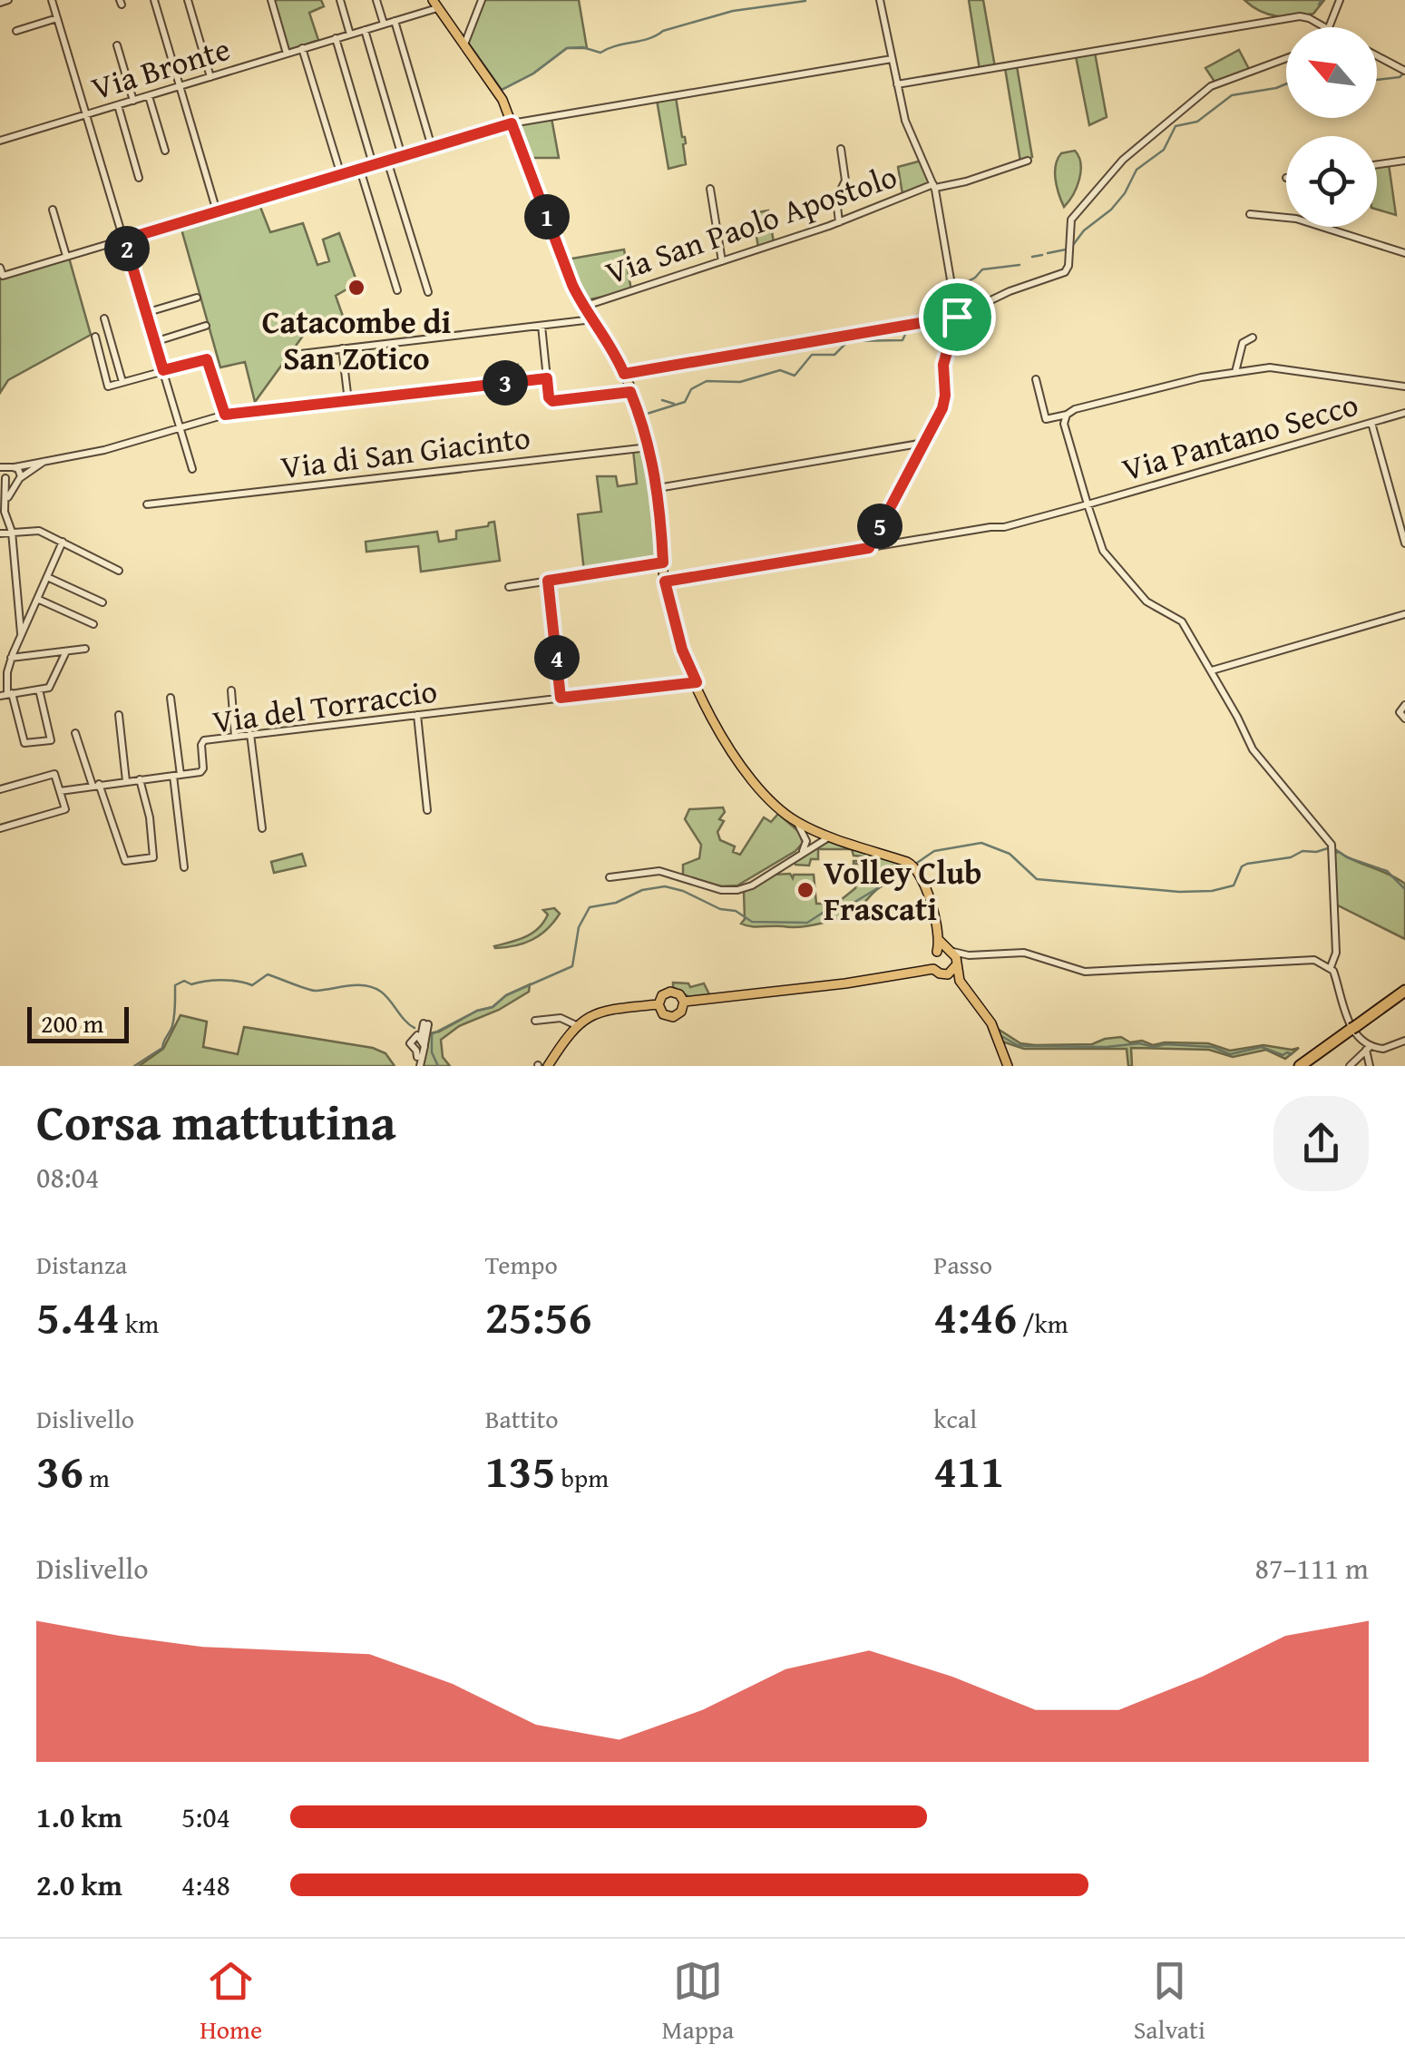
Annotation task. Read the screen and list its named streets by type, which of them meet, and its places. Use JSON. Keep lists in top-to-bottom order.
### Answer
{
  "streets": {
    "street": [
      "Via Bronte",
      "Via San Paolo Apostolo",
      "Via Pantano Secco",
      "Via di San Giacinto",
      "Via del Torraccio"
    ]
  },
  "places": ["Catacombe di San Zotico", "Volley Club Frascati"],
  "scale_bar": "200 m",
  "north": "top left",
  "page": {
    "pins": [
      "1",
      "2",
      "3",
      "5",
      "4"
    ],
    "scale": "200 m",
    "heading": ["Corsa mattutina", "08:04"],
    "stats": [
      ["Distanza", "5.44 km"],
      ["Tempo", "25:56"],
      ["Passo", "4:46 /km"],
      ["Dislivello", "36 m"],
      ["Battito", "135 bpm"],
      ["kcal", "411"]
    ],
    "chart": ["Dislivello", "87–111 m"],
    "list": [
      {
        "name": "1.0 km",
        "note": "5:04"
      },
      {
        "name": "2.0 km",
        "note": "4:48"
      }
    ],
    "tabs": ["Home", "Mappa", "Salvati"]
  }
}
